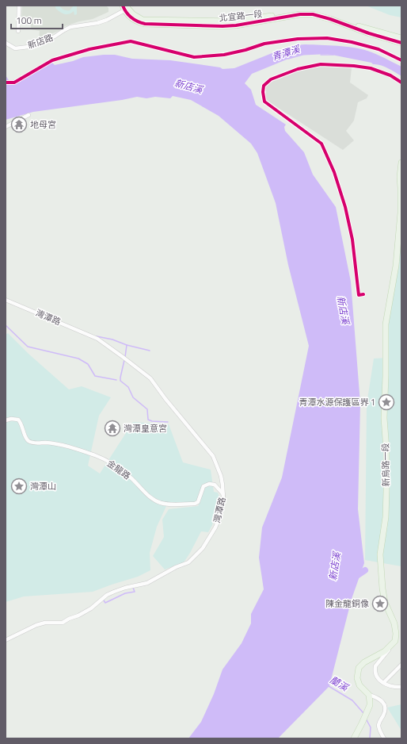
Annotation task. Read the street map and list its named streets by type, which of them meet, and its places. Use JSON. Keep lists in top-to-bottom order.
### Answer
{
  "streets": {
    "main road": ["北宜路一段", "新烏路一段"],
    "street": ["新店路", "灣潭路", "金龍路"]
  },
  "crossings": [
    ["北宜路一段", "新店路"],
    ["灣潭路", "金龍路"]
  ],
  "water": ["青潭溪", "新店溪", "蘭溪"],
  "places": {
    "temple": ["地母宮", "灣潭皇意宮"],
    "place": ["青潭水源保護區界 1", "灣潭山", "陳金龍銅像"]
  },
  "scale_bar": "100 m"
}
